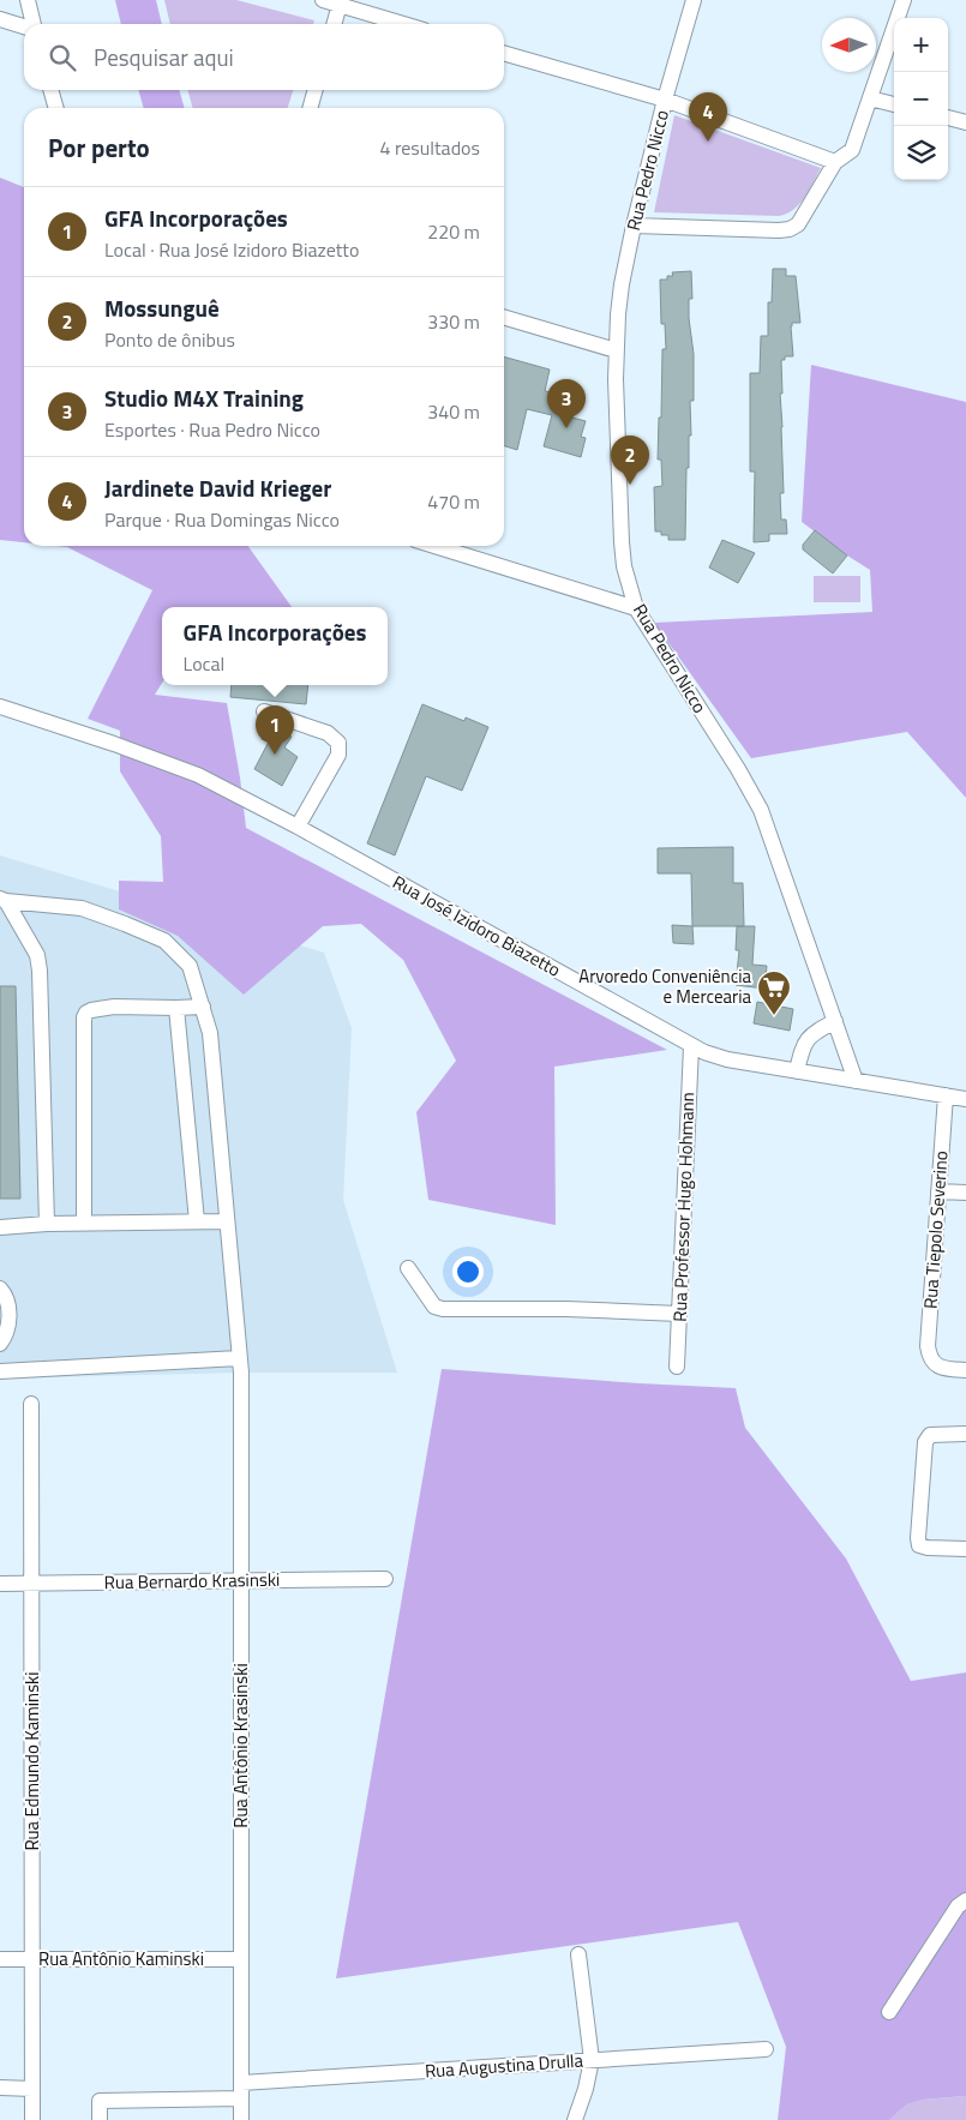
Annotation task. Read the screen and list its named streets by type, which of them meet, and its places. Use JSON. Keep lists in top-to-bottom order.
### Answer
{
  "streets": {
    "street": [
      "Rua Pedro Nicco",
      "Rua José Izidoro Biazetto",
      "Rua Professor Hugo Hohmann",
      "Rua Tiepolo Severino",
      "Rua Bernardo Krasinski",
      "Rua Antônio Krasinski",
      "Rua Edmundo Kaminski",
      "Rua Antônio Kaminski",
      "Rua Augustina Drulla"
    ]
  },
  "crossings": [
    ["Rua Pedro Nicco", "Rua José Izidoro Biazetto"],
    ["Rua José Izidoro Biazetto", "Rua Professor Hugo Hohmann"],
    ["Rua José Izidoro Biazetto", "Rua Tiepolo Severino"],
    ["Rua Bernardo Krasinski", "Rua Antônio Krasinski"],
    ["Rua Bernardo Krasinski", "Rua Edmundo Kaminski"],
    ["Rua Antônio Krasinski", "Rua Antônio Kaminski"],
    ["Rua Antônio Krasinski", "Rua Augustina Drulla"],
    ["Rua Edmundo Kaminski", "Rua Antônio Kaminski"]
  ],
  "places": {
    "supermarket": ["Arvoredo Conveniência e Mercearia"]
  },
  "north": "left",
  "page": {
    "map_buttons": ["+", "−"],
    "search": "Pesquisar aqui",
    "pins": [
      "4",
      "3",
      "2",
      "1"
    ],
    "heading": ["Por perto", "4 resultados"],
    "list": [
      {
        "mark": "1",
        "name": "GFA Incorporações",
        "note": "Local · Rua José Izidoro Biazetto",
        "value": "220 m"
      },
      {
        "mark": "2",
        "name": "Mossunguê",
        "note": "Ponto de ônibus",
        "value": "330 m"
      },
      {
        "mark": "3",
        "name": "Studio M4X Training",
        "note": "Esportes · Rua Pedro Nicco",
        "value": "340 m"
      },
      {
        "mark": "4",
        "name": "Jardinete David Krieger",
        "note": "Parque · Rua Domingas Nicco",
        "value": "470 m"
      }
    ],
    "popup": ["GFA Incorporações", "Local"]
  }
}
